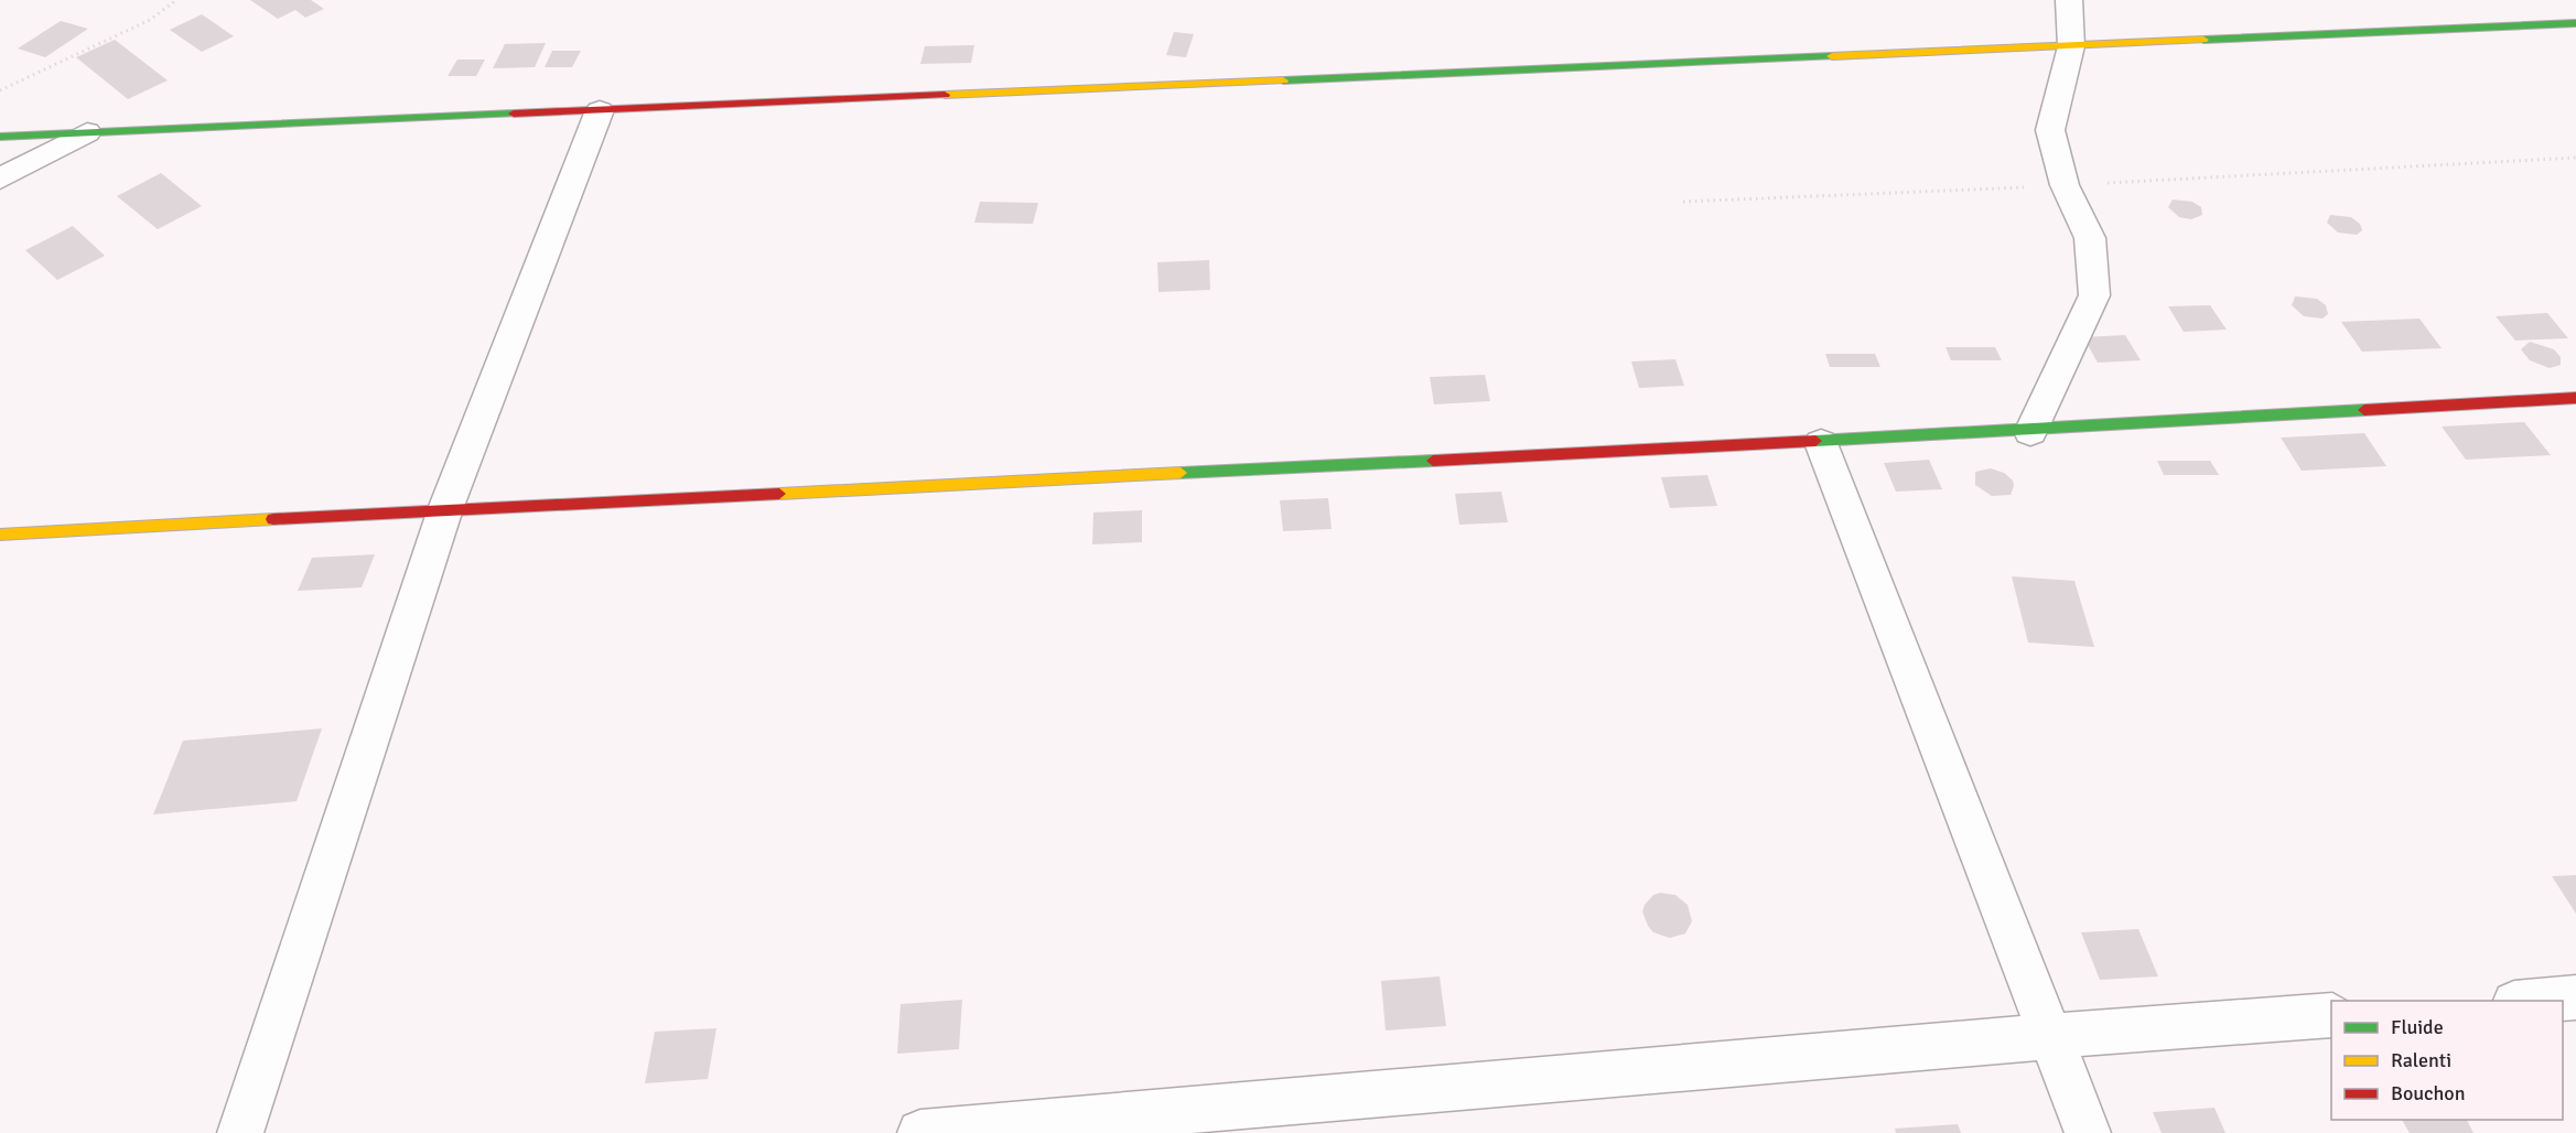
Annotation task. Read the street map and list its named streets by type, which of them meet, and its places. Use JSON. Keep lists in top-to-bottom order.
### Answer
{
  "legend": ["Fluide", "Ralenti", "Bouchon"]
}
